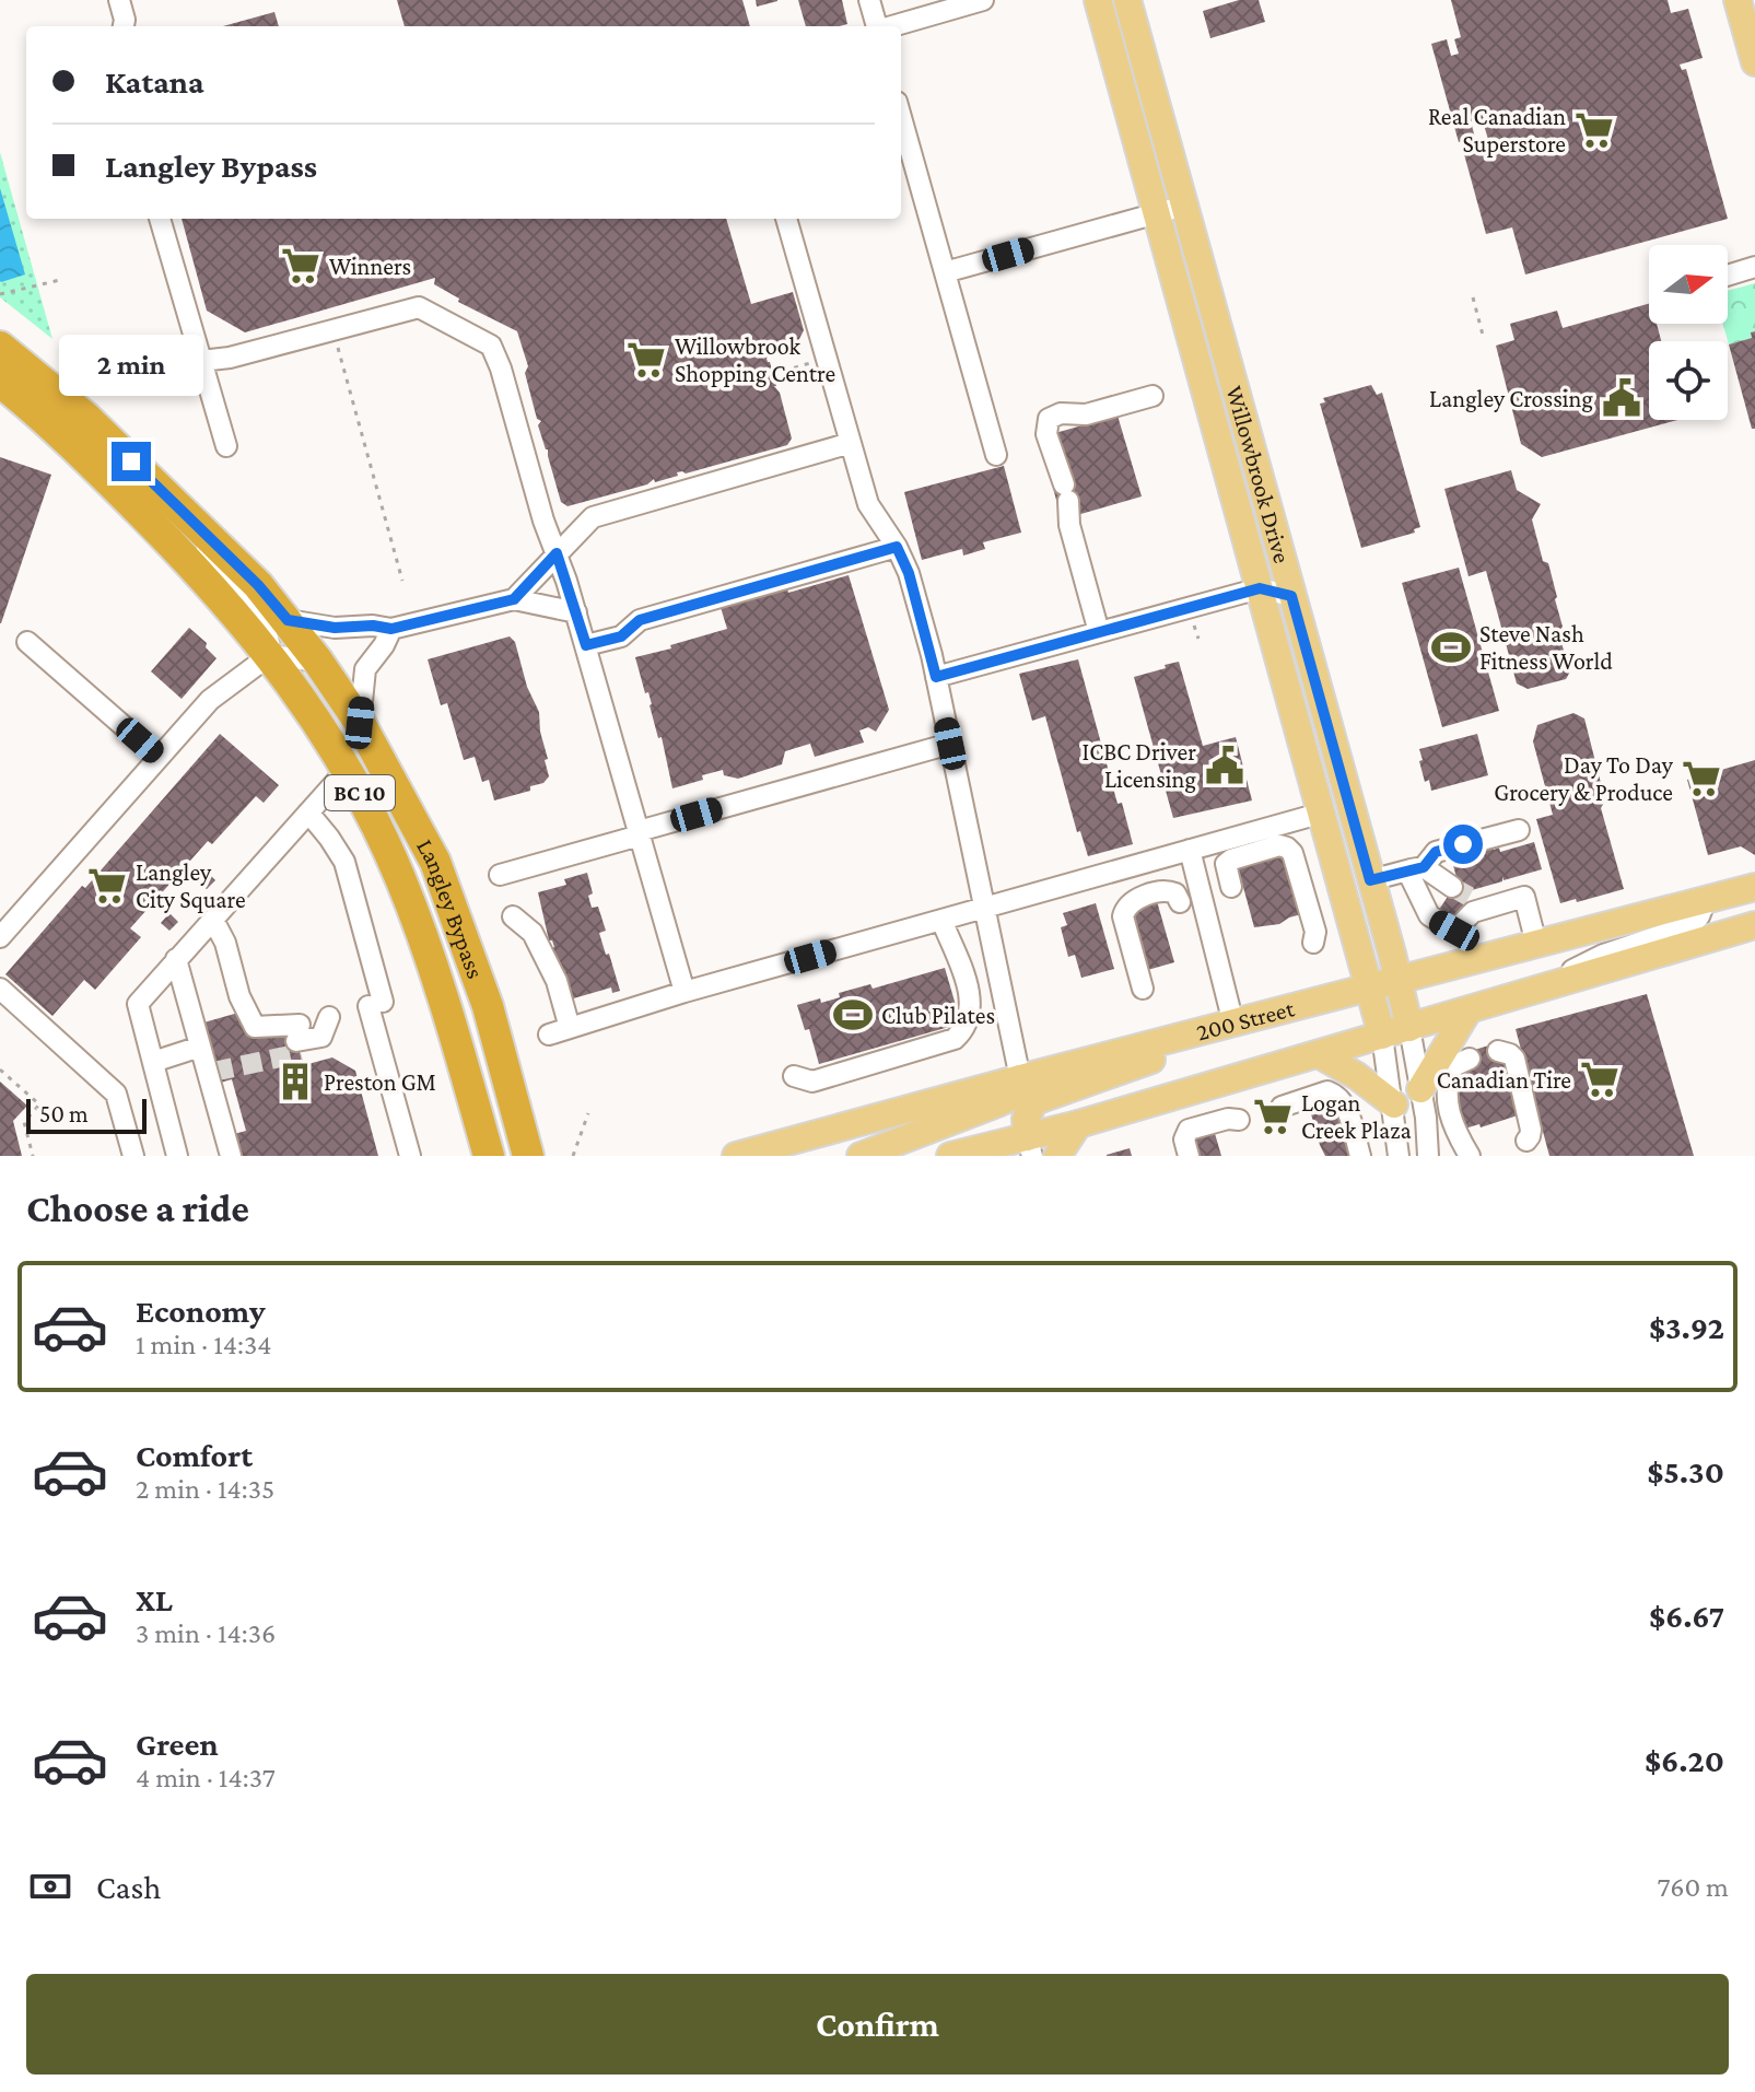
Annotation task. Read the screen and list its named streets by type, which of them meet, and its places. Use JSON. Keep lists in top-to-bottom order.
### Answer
{
  "streets": {
    "highway": ["BC 10", "Langley Bypass"],
    "main road": ["Willowbrook Drive", "200 Street"]
  },
  "crossings": [
    ["Willowbrook Drive", "200 Street"]
  ],
  "places": {
    "supermarket": [
      "Real Canadian Superstore",
      "Winners",
      "Willowbrook Shopping Centre",
      "Day To Day Grocery & Produce",
      "Langley City Square",
      "Canadian Tire",
      "Logan Creek Plaza"
    ],
    "public building": ["Langley Crossing", "ICBC Driver Licensing"],
    "sports": ["Steve Nash Fitness World", "Club Pilates"],
    "building": ["Preston GM"]
  },
  "scale_bar": "50 m",
  "north": "right",
  "page": {
    "banner": ["Katana", "Langley Bypass"],
    "bubble": "2 min",
    "scale": "50 m",
    "heading": "Choose a ride",
    "list": [
      {
        "name": "Economy",
        "note": "1 min · 14:34",
        "value": "$3.92"
      },
      {
        "name": "Comfort",
        "note": "2 min · 14:35",
        "value": "$5.30"
      },
      {
        "name": "XL",
        "note": "3 min · 14:36",
        "value": "$6.67"
      },
      {
        "name": "Green",
        "note": "4 min · 14:37",
        "value": "$6.20"
      }
    ],
    "pay": ["Cash", "760 m"],
    "buttons": "Confirm"
  }
}
